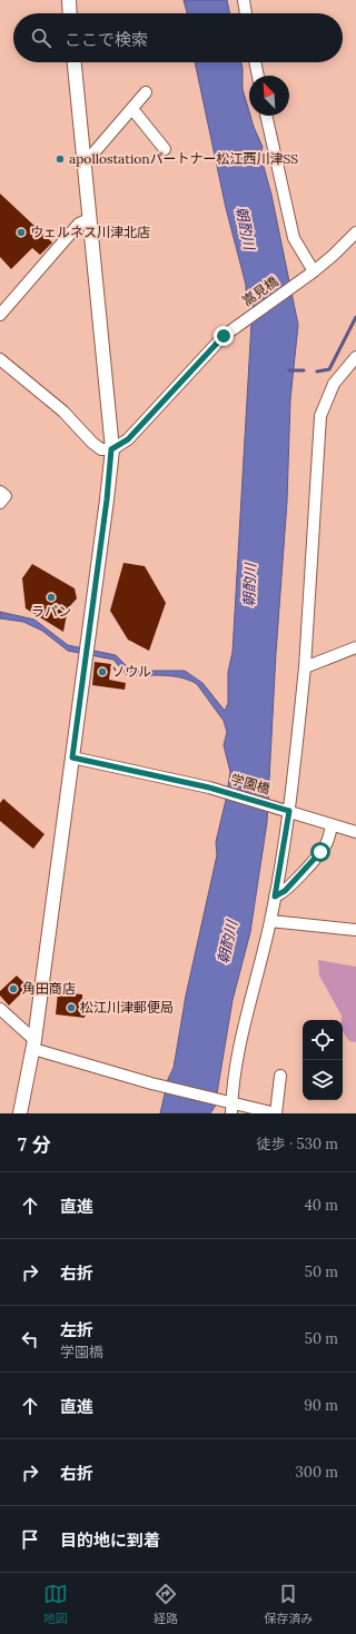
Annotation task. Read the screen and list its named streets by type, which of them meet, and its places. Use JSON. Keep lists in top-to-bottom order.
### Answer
{
  "streets": {
    "street": ["嵩見橋", "学園橋"]
  },
  "water": ["朝酌川"],
  "places": [
    "apollostationパートナー松江西川津SS",
    "ウェルネス川津北店",
    "ラパン",
    "ソウル",
    "角田商店",
    "松江川津郵便局"
  ],
  "north": "top left",
  "page": {
    "search": "ここで検索",
    "heading": ["7 分", "徒歩 · 530 m"],
    "list": [
      ["直進", "40 m"],
      ["右折", "50 m"],
      ["左折", "学園橋", "50 m"],
      ["直進", "90 m"],
      ["右折", "300 m"],
      "目的地に到着"
    ],
    "nav": ["地図", "経路", "保存済み"]
  }
}
